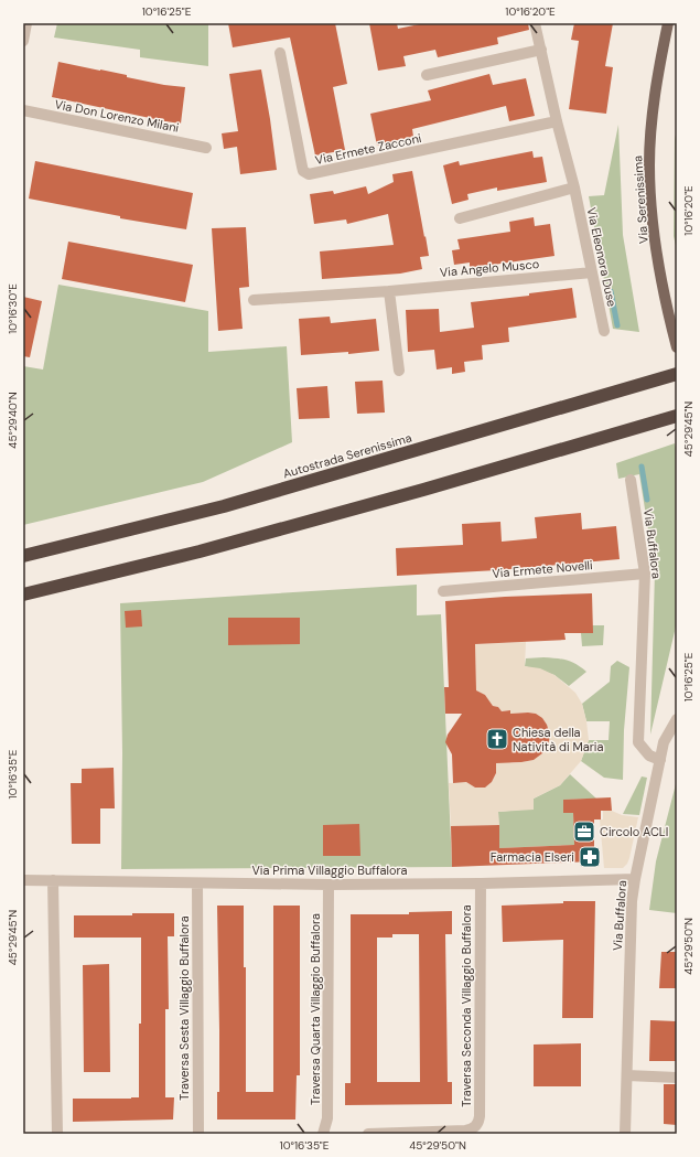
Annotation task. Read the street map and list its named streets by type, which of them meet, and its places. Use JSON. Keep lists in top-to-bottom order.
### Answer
{
  "streets": {
    "highway": ["Autostrada Serenissima"],
    "main road": ["Via Serenissima"],
    "street": [
      "Via Don Lorenzo Milani",
      "Via Ermete Zacconi",
      "Via Eleonora Duse",
      "Via Angelo Musco",
      "Via Buffalora",
      "Via Ermete Novelli",
      "Via Prima Villaggio Buffalora",
      "Traversa Seconda Villaggio Buffalora",
      "Traversa Sesta Villaggio Buffalora",
      "Traversa Quarta Villaggio Buffalora"
    ]
  },
  "crossings": [
    ["Via Ermete Zacconi", "Via Eleonora Duse"],
    ["Via Eleonora Duse", "Via Angelo Musco"],
    ["Via Buffalora", "Via Ermete Novelli"],
    ["Via Buffalora", "Via Prima Villaggio Buffalora"],
    ["Via Prima Villaggio Buffalora", "Traversa Seconda Villaggio Buffalora"],
    ["Via Prima Villaggio Buffalora", "Traversa Sesta Villaggio Buffalora"],
    ["Via Prima Villaggio Buffalora", "Traversa Quarta Villaggio Buffalora"]
  ],
  "places": {
    "church": ["Chiesa della Natività di Maria"],
    "office": ["Circolo ACLI"],
    "pharmacy": ["Farmacia Elseri"]
  },
  "coordinates": [
    "10°16'25\"E",
    "10°16'20\"E",
    "10°16'30\"E",
    "45°29'40\"N",
    "45°29'45\"N",
    "10°16'35\"E",
    "45°29'50\"N"
  ]
}
